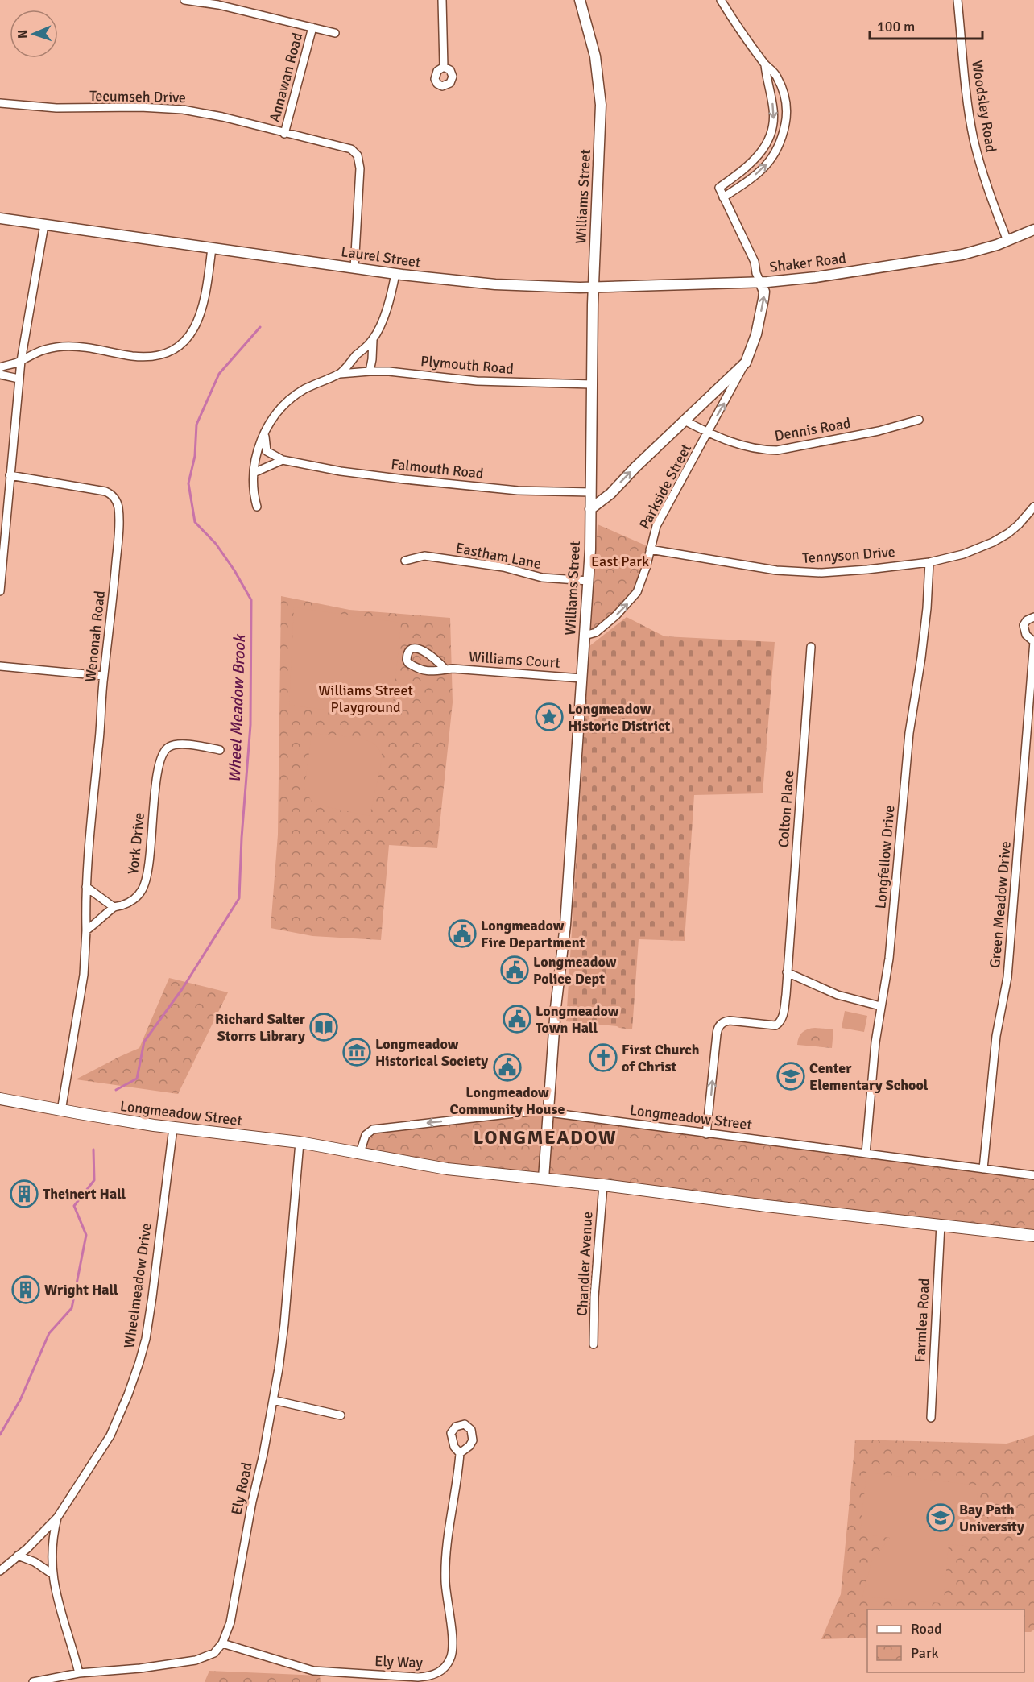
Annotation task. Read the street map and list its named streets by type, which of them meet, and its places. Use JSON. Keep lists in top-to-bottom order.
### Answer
{
  "streets": {
    "main road": [
      "Williams Street",
      "Laurel Street",
      "Shaker Road",
      "Longmeadow Street"
    ],
    "street": [
      "Annawan Road",
      "Tecumseh Drive",
      "Woodsley Road",
      "Plymouth Road",
      "Dennis Road",
      "Falmouth Road",
      "Parkside Street",
      "Tennyson Drive",
      "Eastham Lane",
      "Wenonah Road",
      "Williams Court",
      "Colton Place",
      "York Drive",
      "Longfellow Drive",
      "Green Meadow Drive",
      "Chandler Avenue",
      "Wheelmeadow Drive",
      "Farmlea Road",
      "Ely Road",
      "Ely Way"
    ]
  },
  "crossings": [
    ["Annawan Road", "Tecumseh Drive"],
    ["Tecumseh Drive", "Laurel Street"],
    ["Woodsley Road", "Shaker Road"],
    ["Williams Street", "Laurel Street"],
    ["Williams Street", "Shaker Road"],
    ["Williams Street", "Plymouth Road"],
    ["Williams Street", "Falmouth Road"],
    ["Williams Street", "Parkside Street"],
    ["Williams Street", "Eastham Lane"],
    ["Williams Street", "Williams Court"],
    ["Williams Street", "Longmeadow Street"],
    ["Laurel Street", "Shaker Road"],
    ["Shaker Road", "Dennis Road"],
    ["Shaker Road", "Parkside Street"],
    ["Dennis Road", "Parkside Street"],
    ["Parkside Street", "Tennyson Drive"],
    ["Tennyson Drive", "Longfellow Drive"],
    ["Wenonah Road", "York Drive"],
    ["Colton Place", "Longmeadow Street"],
    ["Longfellow Drive", "Longmeadow Street"],
    ["Green Meadow Drive", "Longmeadow Street"],
    ["Longmeadow Street", "Chandler Avenue"],
    ["Longmeadow Street", "Wheelmeadow Drive"],
    ["Longmeadow Street", "Farmlea Road"],
    ["Longmeadow Street", "Ely Road"],
    ["Ely Road", "Ely Way"]
  ],
  "one_way": ["Parkside Street"],
  "districts": ["LONGMEADOW"],
  "water": ["Wheel Meadow Brook"],
  "parks": ["East Park", "Williams Street Playground"],
  "places": {
    "place": ["Longmeadow Historic District"],
    "public building": [
      "Longmeadow Fire Department",
      "Longmeadow Police Dept",
      "Longmeadow Town Hall",
      "Longmeadow Community House"
    ],
    "library": ["Richard Salter Storrs Library"],
    "museum": ["Longmeadow Historical Society"],
    "church": ["First Church of Christ"],
    "school or university": ["Center Elementary School", "Bay Path University"],
    "building": ["Theinert Hall", "Wright Hall"]
  },
  "legend": ["Road", "Park"],
  "scale_bar": "100 m",
  "north": "left"
}
